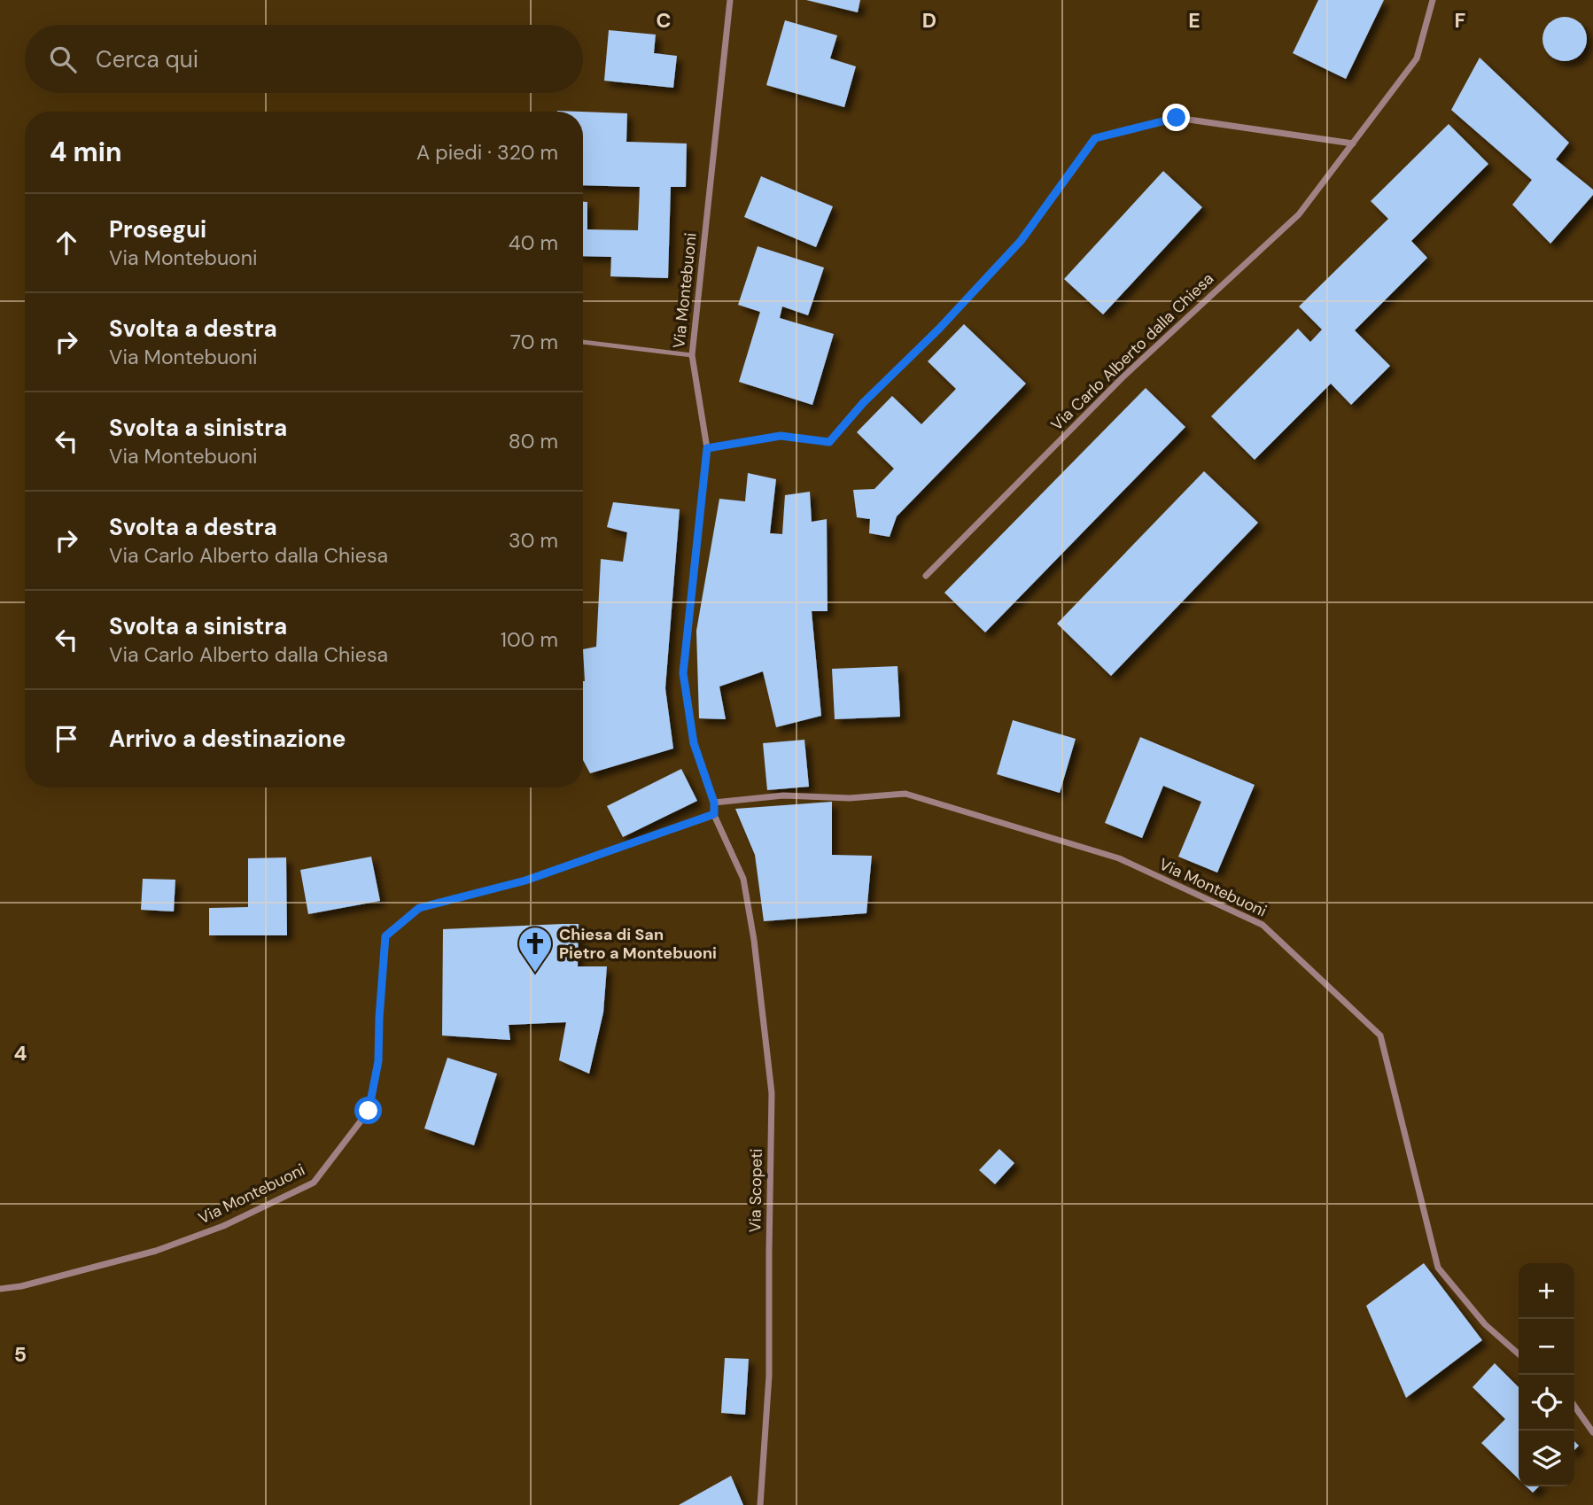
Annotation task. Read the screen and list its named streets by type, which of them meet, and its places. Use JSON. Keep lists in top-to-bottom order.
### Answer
{
  "streets": {
    "street": ["Via Montebuoni", "Via Carlo Alberto dalla Chiesa", "Via Scopeti"]
  },
  "crossings": [
    ["Via Montebuoni", "Via Scopeti"]
  ],
  "places": {
    "church": ["Chiesa di San Pietro a Montebuoni"]
  },
  "page": {
    "search": "Cerca qui",
    "heading": ["4 min", "A piedi · 320 m"],
    "list": [
      ["Prosegui", "Via Montebuoni", "40 m"],
      ["Svolta a destra", "Via Montebuoni", "70 m"],
      ["Svolta a sinistra", "Via Montebuoni", "80 m"],
      ["Svolta a destra", "Via Carlo Alberto dalla Chiesa", "30 m"],
      ["Svolta a sinistra", "Via Carlo Alberto dalla Chiesa", "100 m"],
      "Arrivo a destinazione"
    ],
    "map_buttons": ["+", "−"]
  },
  "grid": {
    "columns": [
      "C",
      "D",
      "E",
      "F"
    ],
    "rows": ["4", "5"]
  }
}
